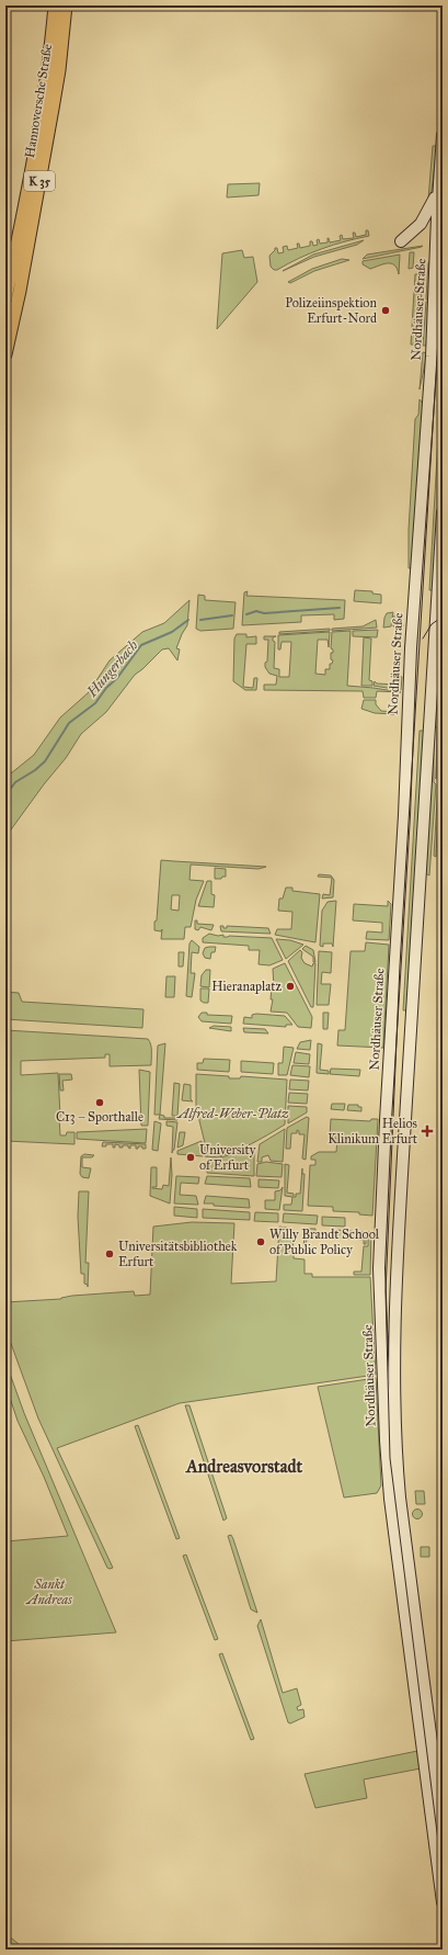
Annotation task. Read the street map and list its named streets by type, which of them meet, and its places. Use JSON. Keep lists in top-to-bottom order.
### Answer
{
  "streets": {
    "highway": ["Hannoversche Straße", "K 35"],
    "main road": ["Nordhäuser Straße"]
  },
  "districts": ["Andreasvorstadt"],
  "water": ["Hungerbach"],
  "parks": ["Alfred-Weber-Platz", "Sankt Andreas"],
  "places": {
    "other": [
      "Polizeiinspektion Erfurt-Nord",
      "Hieranaplatz",
      "C13 – Sporthalle",
      "University of Erfurt",
      "Willy Brandt School of Public Policy",
      "Universitätsbibliothek Erfurt"
    ],
    "health": ["Helios Klinikum Erfurt"]
  }
}
